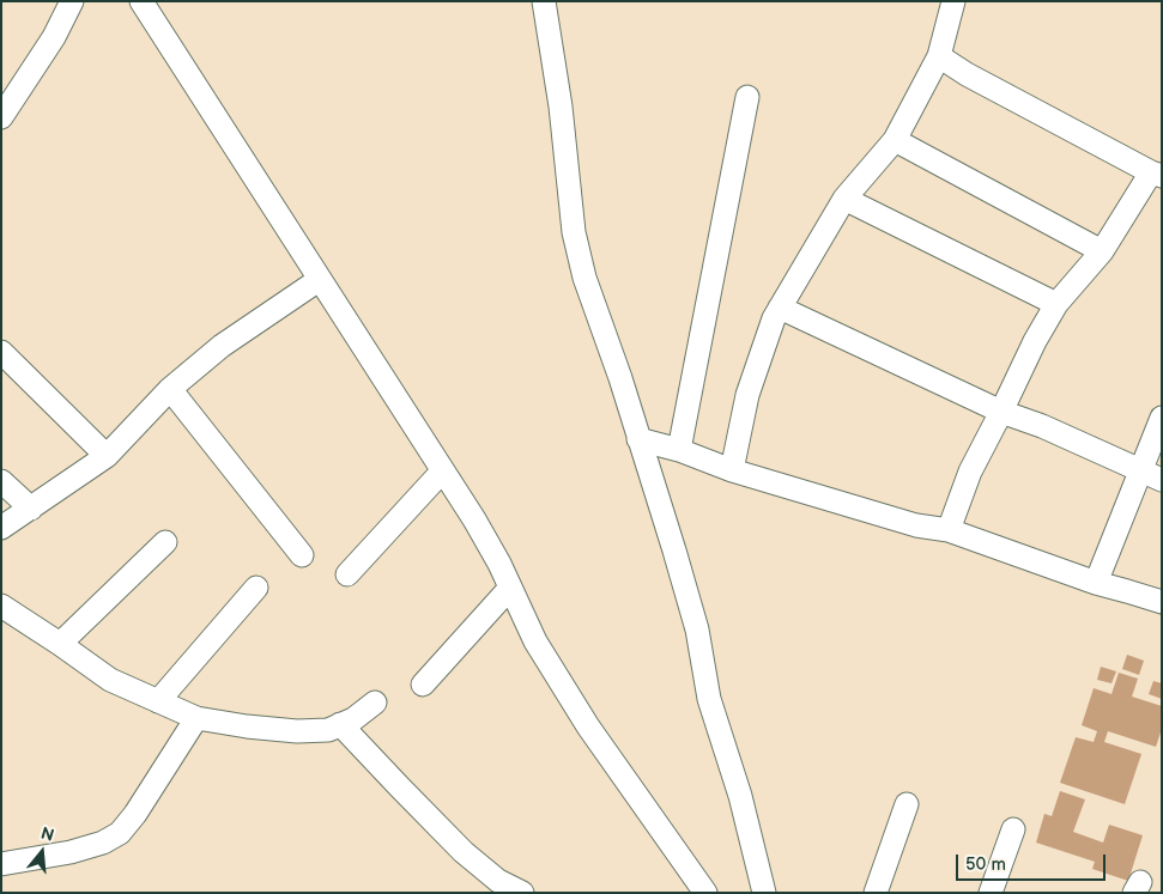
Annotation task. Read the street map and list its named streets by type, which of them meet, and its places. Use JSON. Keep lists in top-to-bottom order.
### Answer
{
  "scale_bar": "50 m",
  "north": "top"
}
